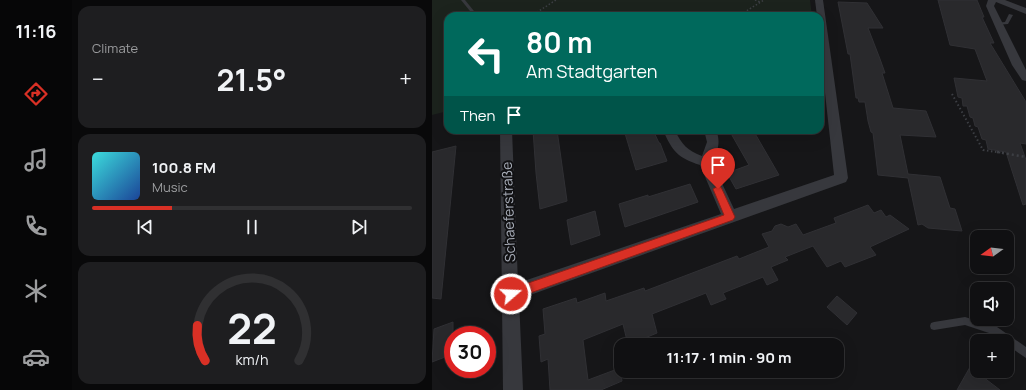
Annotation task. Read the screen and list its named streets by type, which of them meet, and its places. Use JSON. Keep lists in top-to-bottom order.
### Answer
{
  "streets": {
    "street": ["Schaeferstraße"]
  },
  "north": "left",
  "page": {
    "tabs": "11:16",
    "tile": "Climate",
    "turn": ["80 m", "Am Stadtgarten"],
    "heat": ["−", "21.5°", "+"],
    "then": "Then",
    "song": ["100.8 FM", "Music"],
    "map_buttons": "+",
    "limit": "30",
    "trip": "11:17 · 1 min · 90 m",
    "gauge": ["22", "km/h"]
  }
}
